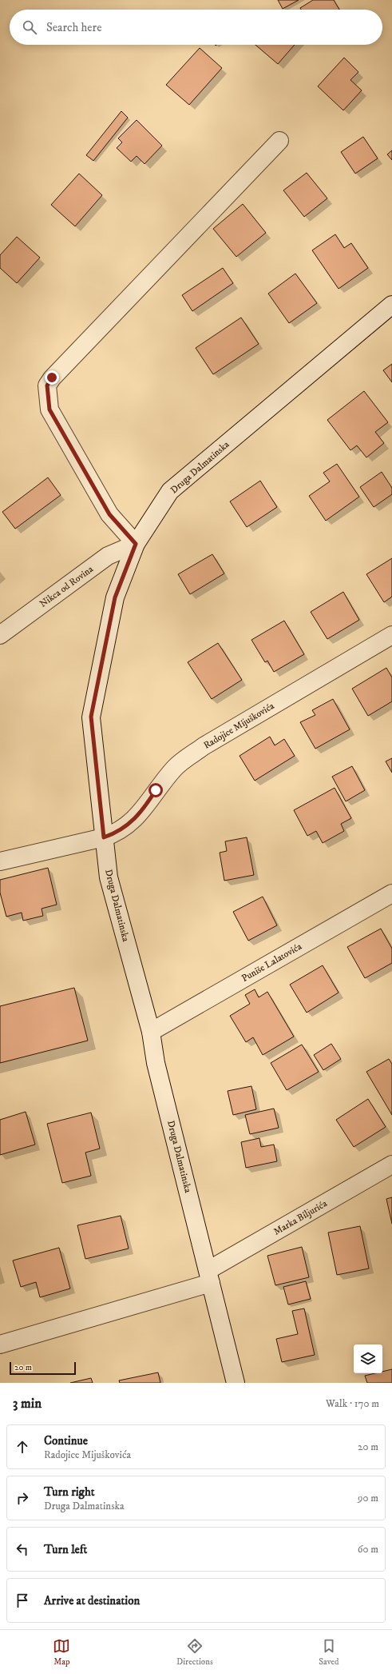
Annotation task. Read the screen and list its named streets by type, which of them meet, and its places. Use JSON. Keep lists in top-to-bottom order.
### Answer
{
  "streets": {
    "street": [
      "Druga Dalmatinska",
      "Nikca od Rovina",
      "Radojice Mijuškovića",
      "Puniše Lalatovića",
      "Marka Biljurića"
    ]
  },
  "crossings": [
    ["Druga Dalmatinska", "Nikca od Rovina"],
    ["Druga Dalmatinska", "Radojice Mijuškovića"],
    ["Druga Dalmatinska", "Puniše Lalatovića"],
    ["Druga Dalmatinska", "Marka Biljurića"]
  ],
  "scale_bar": "20 m",
  "page": {
    "search": "Search here",
    "scale": "20 m",
    "heading": ["3 min", "Walk · 170 m"],
    "list": [
      ["Continue", "Radojice Mijuškovića", "20 m"],
      ["Turn right", "Druga Dalmatinska", "90 m"],
      ["Turn left", "60 m"],
      "Arrive at destination"
    ],
    "nav": ["Map", "Directions", "Saved"]
  }
}
